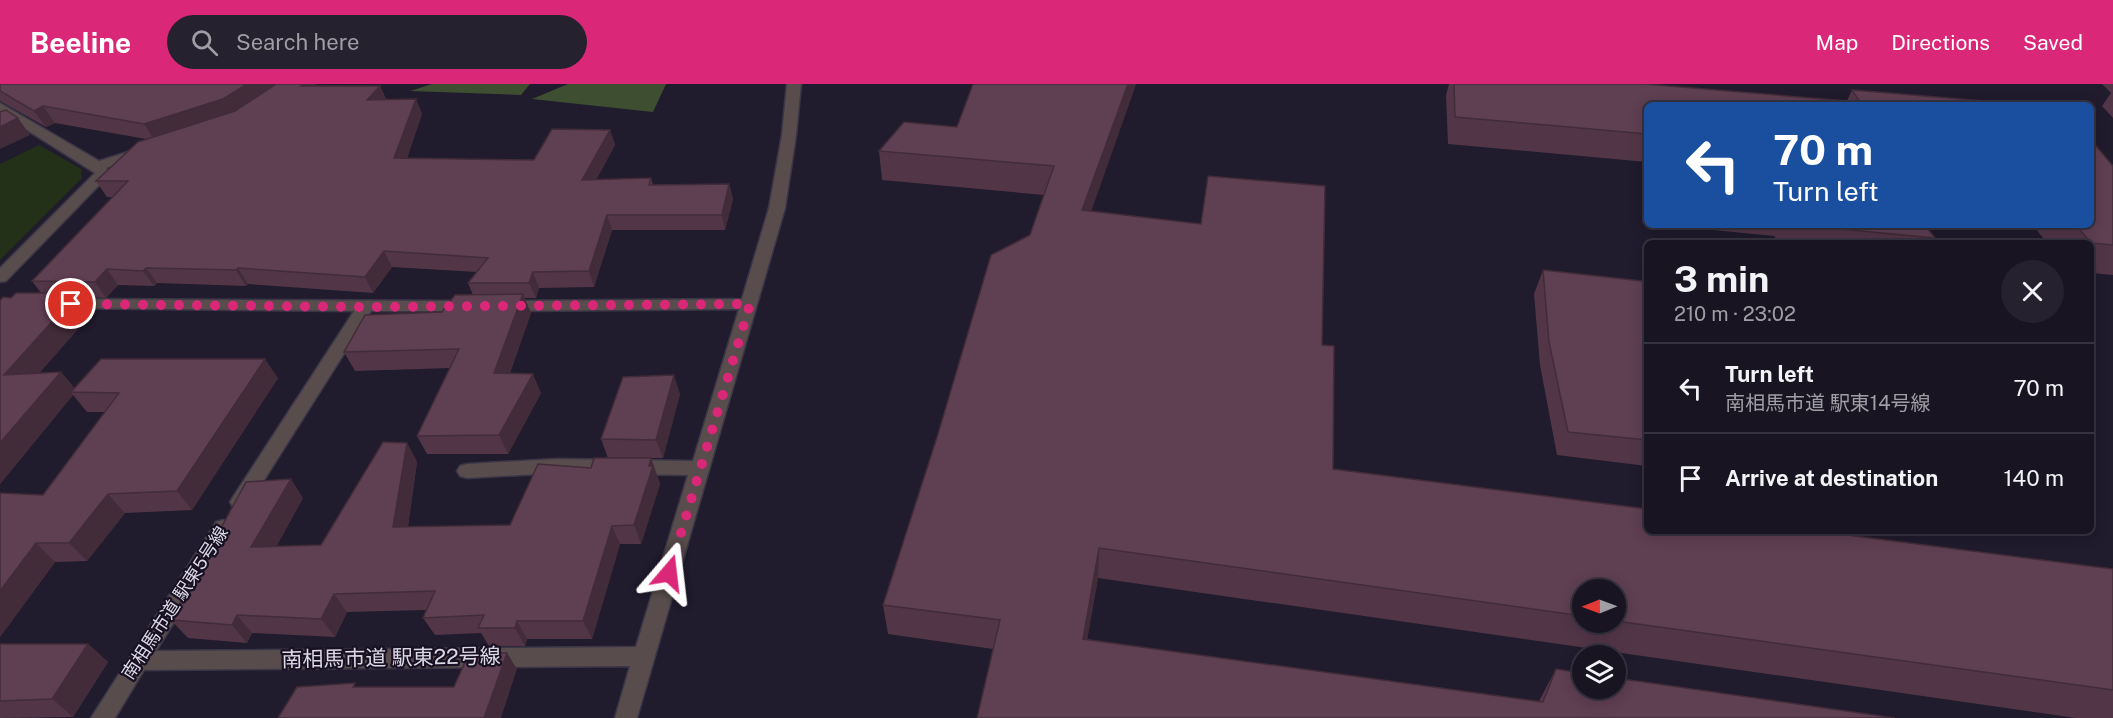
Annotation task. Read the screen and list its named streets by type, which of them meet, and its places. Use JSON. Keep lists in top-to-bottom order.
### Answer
{
  "streets": {
    "street": ["南相馬市道 駅東5号線", "南相馬市道 駅東22号線"]
  },
  "crossings": [
    ["南相馬市道 駅東5号線", "南相馬市道 駅東22号線"]
  ],
  "north": "left",
  "page": {
    "header": "Beeline",
    "search": "Search here",
    "nav": ["Map", "Directions", "Saved"],
    "turn": ["70 m", "Turn left"],
    "heading": ["3 min", "210 m · 23:02"],
    "list": [
      {
        "name": "Turn left",
        "note": "南相馬市道 駅東14号線",
        "value": "70 m"
      },
      {
        "name": "Arrive at destination",
        "value": "140 m"
      }
    ]
  }
}
